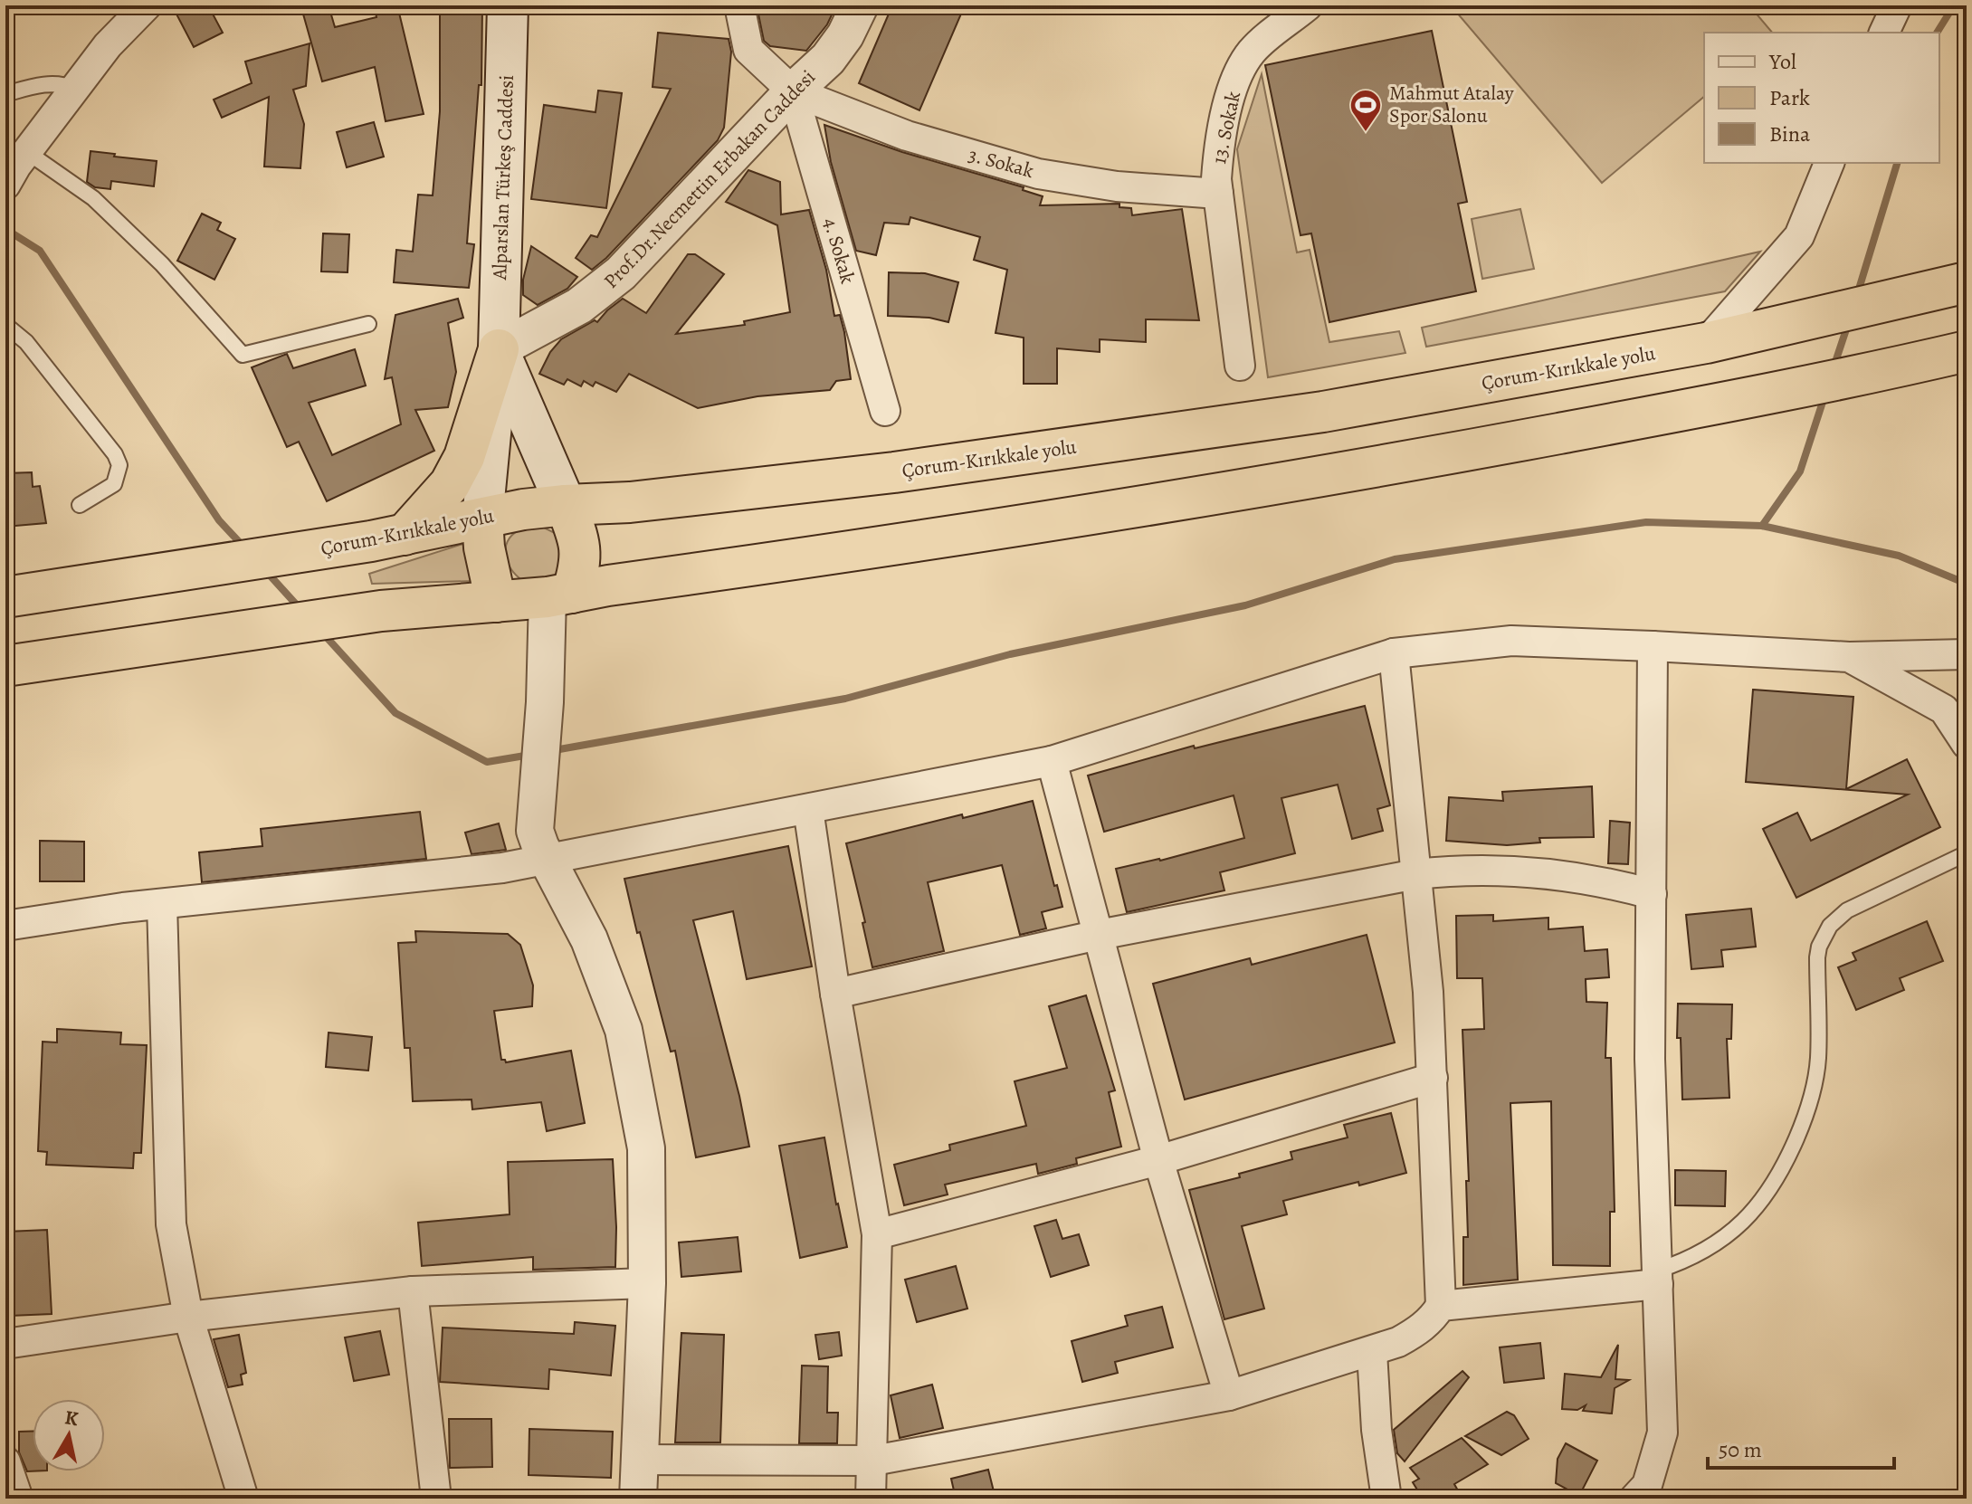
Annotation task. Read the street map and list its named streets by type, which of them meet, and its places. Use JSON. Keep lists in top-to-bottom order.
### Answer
{
  "streets": {
    "highway": ["Çorum-Kırıkkale yolu"],
    "main road": ["Alparslan Türkeş Caddesi"],
    "street": [
      "13. Sokak",
      "3. Sokak",
      "Prof.Dr.Necmettin Erbakan Caddesi",
      "4. Sokak"
    ]
  },
  "crossings": [
    ["13. Sokak", "3. Sokak"],
    ["3. Sokak", "Prof.Dr.Necmettin Erbakan Caddesi"],
    ["3. Sokak", "4. Sokak"],
    ["Alparslan Türkeş Caddesi", "Prof.Dr.Necmettin Erbakan Caddesi"],
    ["Alparslan Türkeş Caddesi", "Çorum-Kırıkkale yolu"],
    ["Prof.Dr.Necmettin Erbakan Caddesi", "4. Sokak"]
  ],
  "places": {
    "sports": ["Mahmut Atalay Spor Salonu"]
  },
  "legend": ["Yol", "Park", "Bina"],
  "scale_bar": "50 m",
  "north": "top"
}
